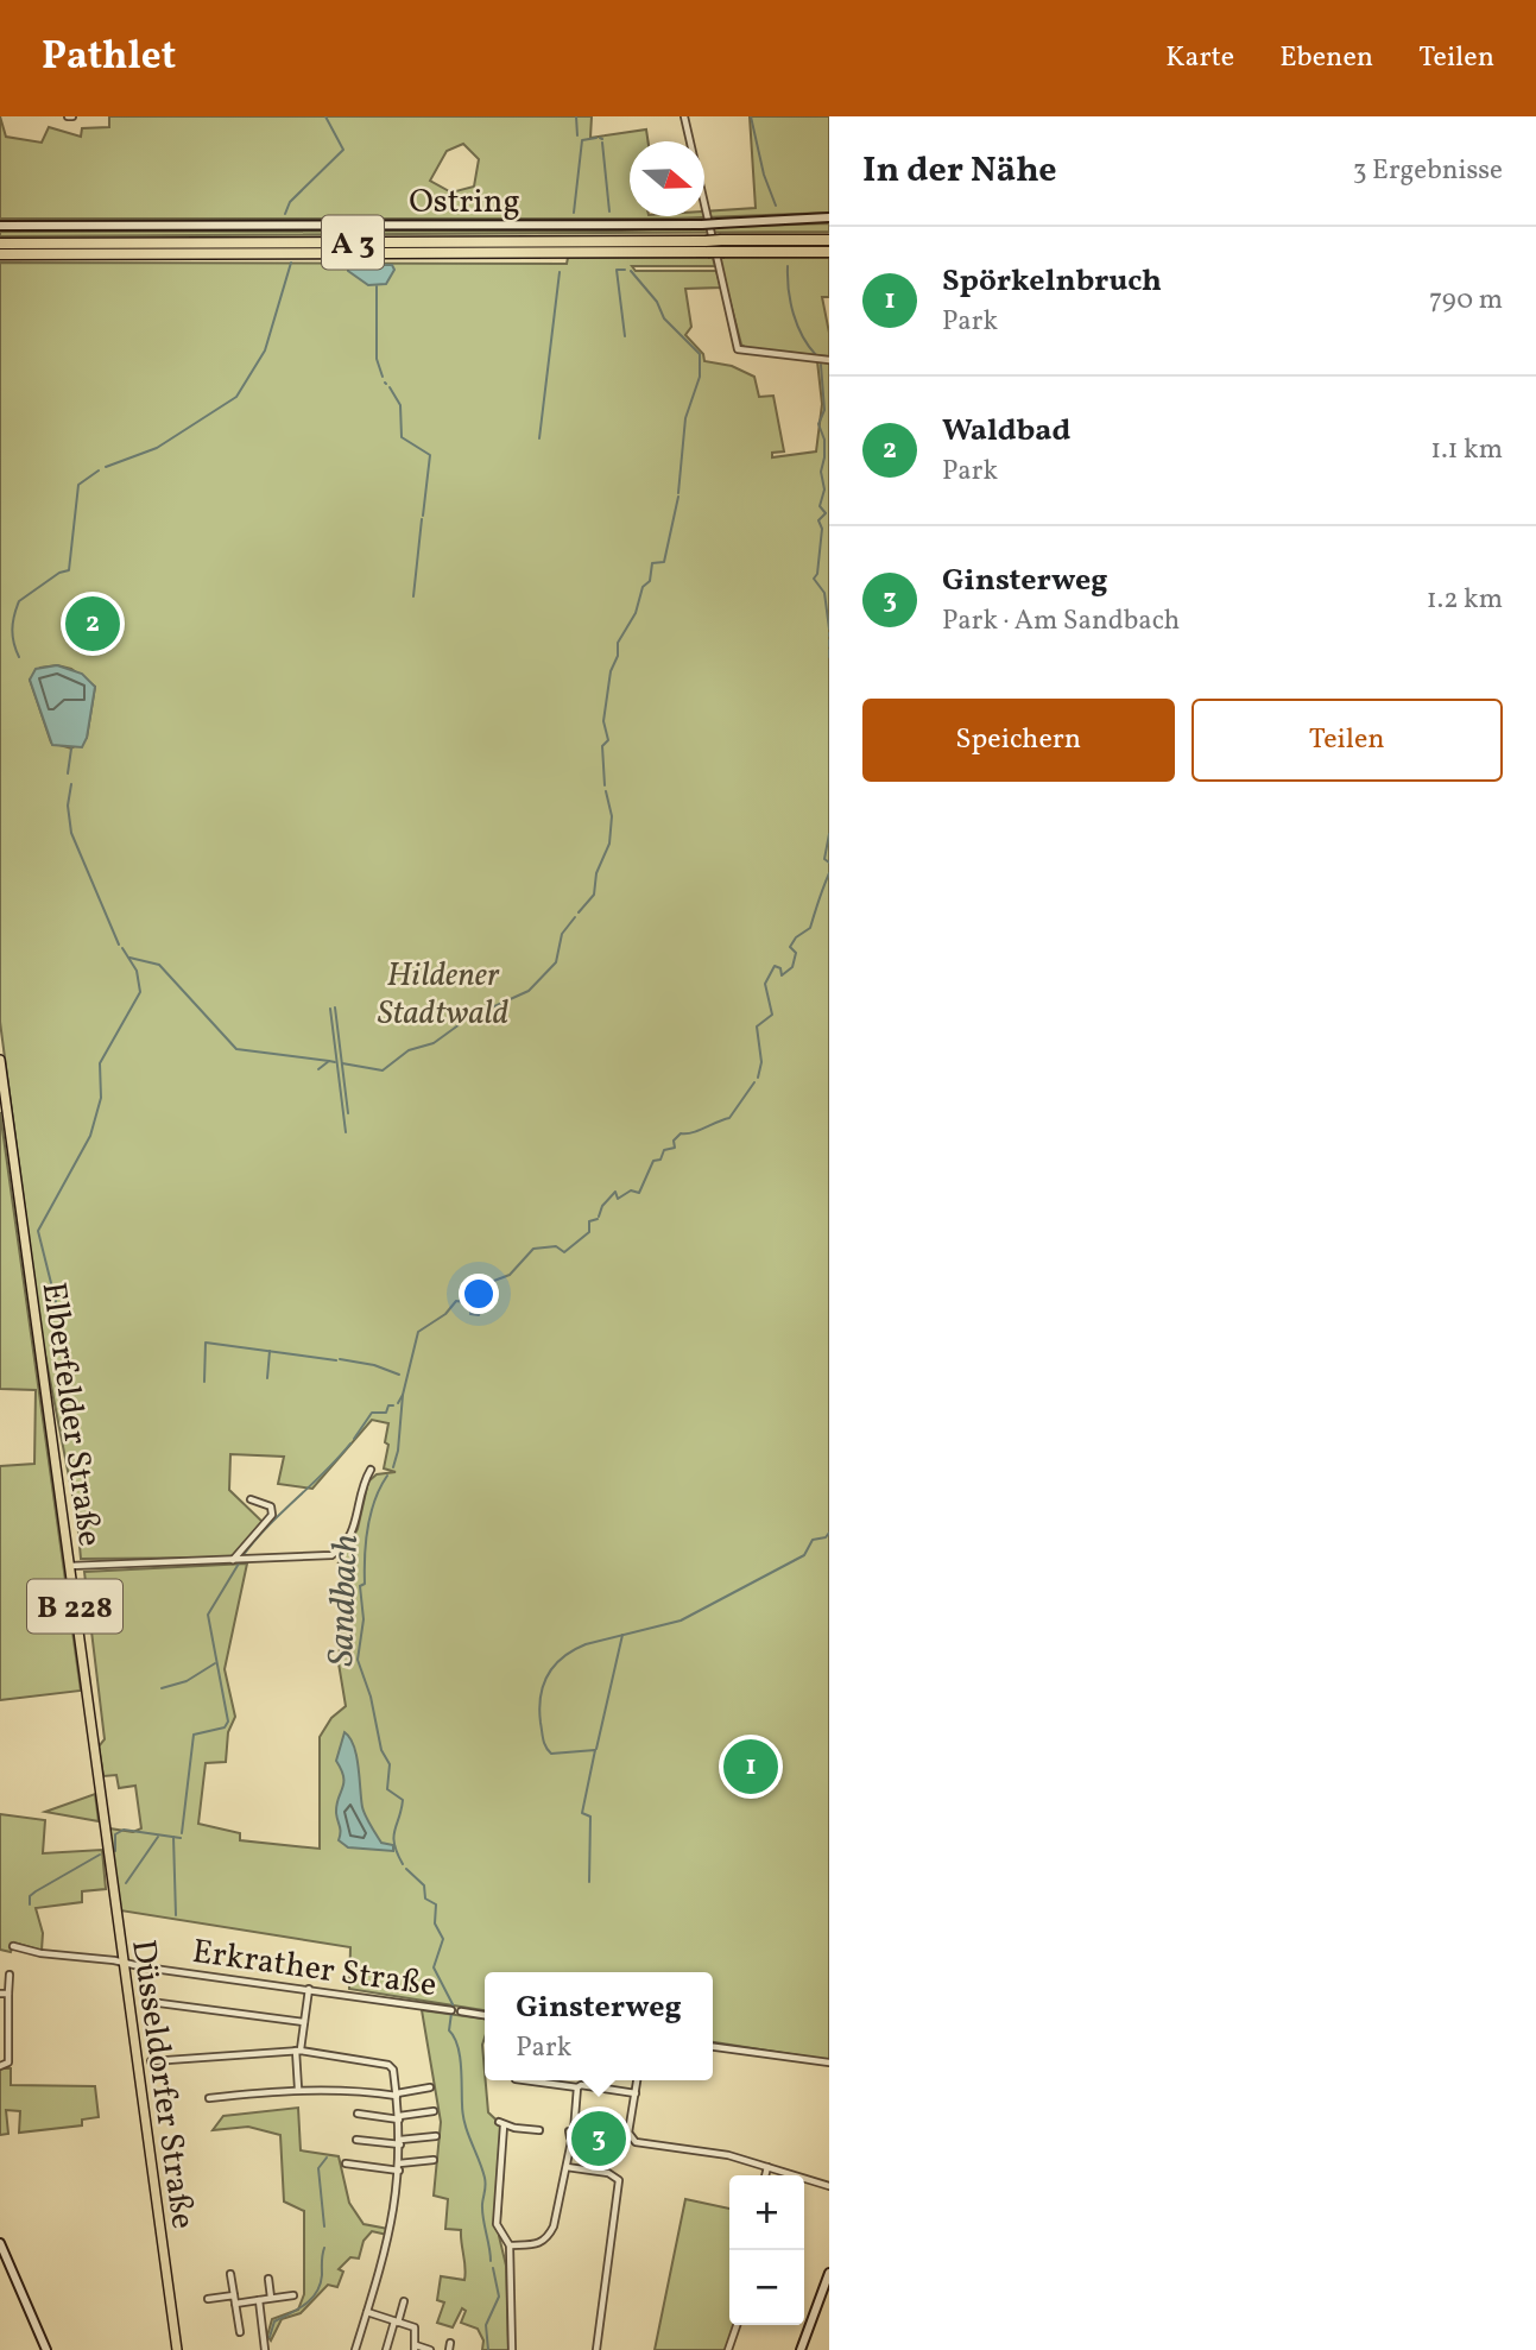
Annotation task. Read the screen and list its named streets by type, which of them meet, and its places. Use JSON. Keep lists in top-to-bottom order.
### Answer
{
  "streets": {
    "highway": ["A 3"],
    "main road": [
      "Ostring",
      "Elberfelder Straße",
      "B 228",
      "Düsseldorfer Straße"
    ],
    "street": ["Erkrather Straße"]
  },
  "crossings": [
    ["Elberfelder Straße", "Düsseldorfer Straße"],
    ["Erkrather Straße", "Düsseldorfer Straße"]
  ],
  "water": ["Sandbach"],
  "parks": ["Hildener Stadtwald"],
  "north": "right",
  "page": {
    "header": "Pathlet",
    "nav": ["Karte", "Ebenen", "Teilen"],
    "heading": ["In der Nähe", "3 Ergebnisse"],
    "list": [
      {
        "mark": "1",
        "name": "Spörkelnbruch",
        "note": "Park",
        "value": "790 m"
      },
      {
        "mark": "2",
        "name": "Waldbad",
        "note": "Park",
        "value": "1.1 km"
      },
      {
        "mark": "3",
        "name": "Ginsterweg",
        "note": "Park · Am Sandbach",
        "value": "1.2 km"
      }
    ],
    "pins": ["2", "1", "3"],
    "buttons": ["Speichern", "Teilen"],
    "popup": ["Ginsterweg", "Park"],
    "map_buttons": ["+", "−"]
  }
}
